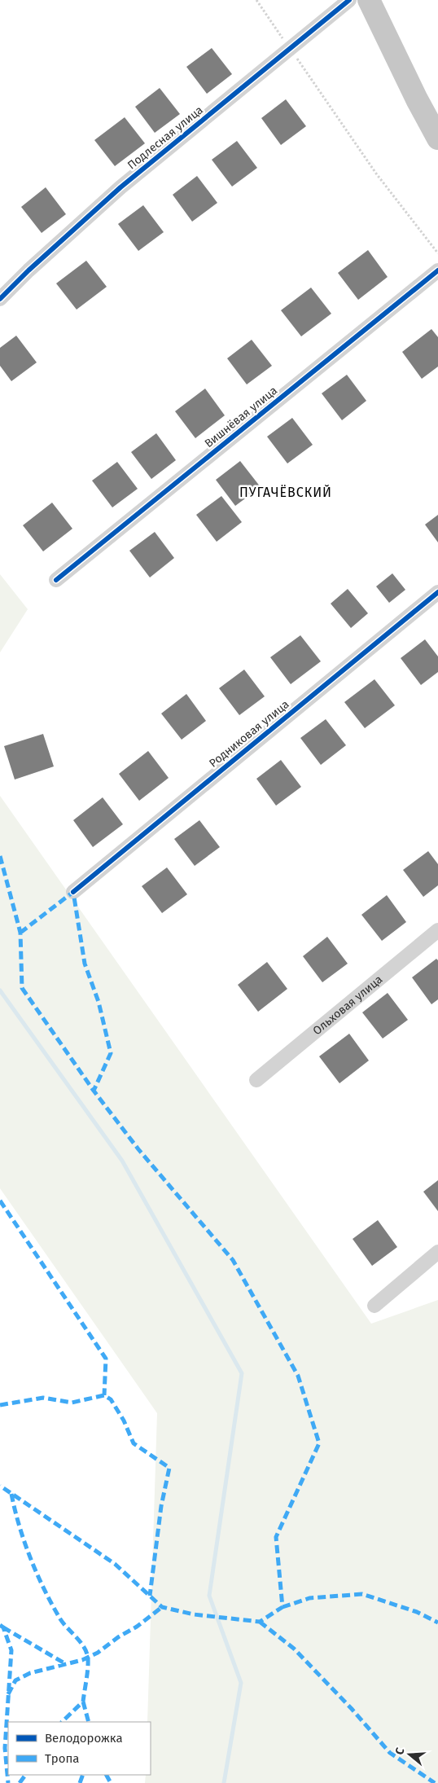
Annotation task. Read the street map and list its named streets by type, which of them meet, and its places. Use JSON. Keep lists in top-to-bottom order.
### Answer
{
  "streets": {
    "street": [
      "Подлесная улица",
      "Вишнёвая улица",
      "Родниковая улица",
      "Ольховая улица"
    ]
  },
  "districts": ["ПУГАЧЁВСКИЙ"],
  "legend": ["Велодорожка", "Тропа"],
  "north": "left"
}
